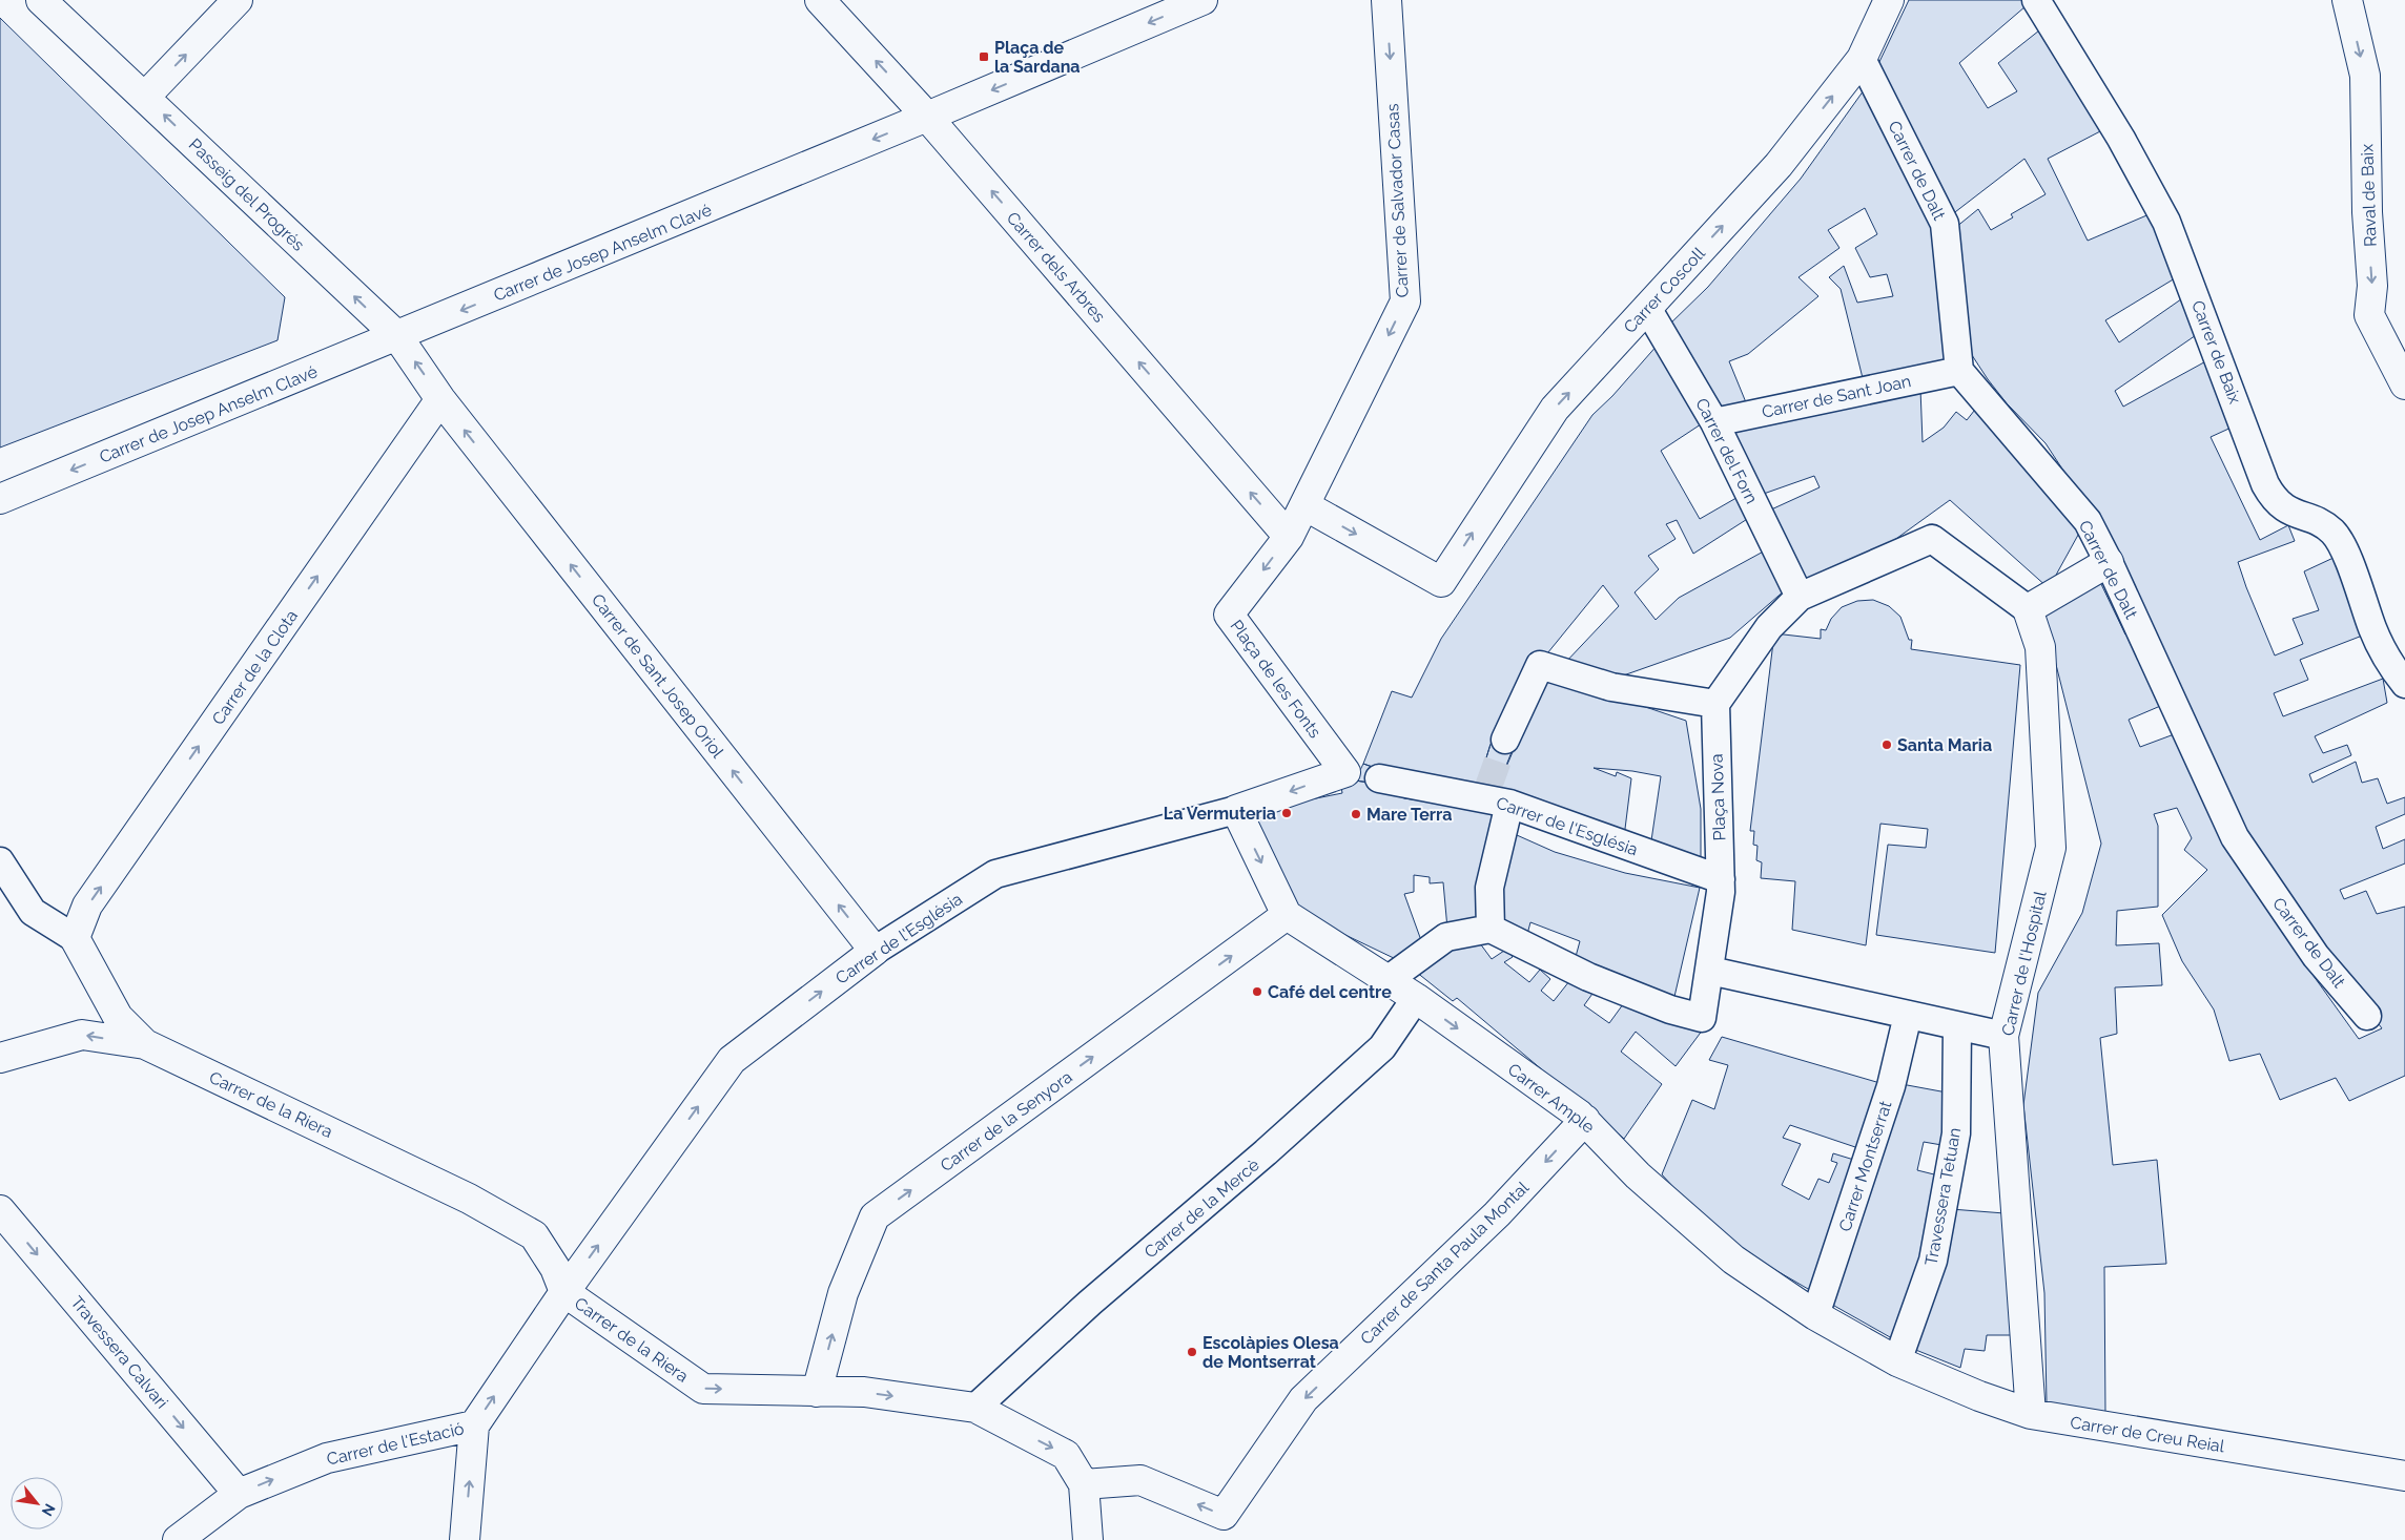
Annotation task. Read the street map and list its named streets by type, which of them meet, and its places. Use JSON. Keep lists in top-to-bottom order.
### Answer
{
  "streets": {
    "street": [
      "Carrer de Dalt",
      "Passeig del Progrés",
      "Raval de Baix",
      "Carrer de Salvador Casas",
      "Carrer de Josep Anselm Clavé",
      "Carrer dels Arbres",
      "Carrer Coscoll",
      "Carrer de Baix",
      "Carrer de Sant Joan",
      "Carrer del Forn",
      "Carrer de la Clota",
      "Carrer de Sant Josep Oriol",
      "Plaça de les Fonts",
      "Plaça Nova",
      "Carrer de l'Església",
      "Carrer de l'Hospital",
      "Carrer Ample",
      "Carrer de la Riera",
      "Carrer de la Senyora",
      "Carrer Montserrat",
      "Travessera Tetuan",
      "Carrer de la Mercè",
      "Carrer de Santa Paula Montal",
      "Travessera Calvari",
      "Carrer de Creu Reial",
      "Carrer de l'Estació"
    ]
  },
  "crossings": [
    ["Carrer de Dalt", "Carrer Coscoll"],
    ["Carrer de Dalt", "Carrer de Sant Joan"],
    ["Passeig del Progrés", "Carrer de Josep Anselm Clavé"],
    ["Passeig del Progrés", "Carrer de la Clota"],
    ["Passeig del Progrés", "Carrer de Sant Josep Oriol"],
    ["Carrer de Salvador Casas", "Carrer Coscoll"],
    ["Carrer de Salvador Casas", "Plaça de les Fonts"],
    ["Carrer de Josep Anselm Clavé", "Carrer dels Arbres"],
    ["Carrer dels Arbres", "Plaça de les Fonts"],
    ["Carrer Coscoll", "Carrer del Forn"],
    ["Carrer Coscoll", "Plaça de les Fonts"],
    ["Carrer de Sant Joan", "Carrer del Forn"],
    ["Carrer de la Clota", "Carrer de Sant Josep Oriol"],
    ["Carrer de la Clota", "Carrer de la Riera"],
    ["Carrer de Sant Josep Oriol", "Carrer de l'Església"],
    ["Plaça de les Fonts", "Carrer de l'Església"],
    ["Plaça Nova", "Carrer de l'Església"],
    ["Carrer de l'Església", "Carrer de la Riera"],
    ["Carrer de l'Església", "Carrer de l'Estació"],
    ["Carrer de l'Hospital", "Carrer de Creu Reial"],
    ["Carrer Ample", "Carrer de la Senyora"],
    ["Carrer Ample", "Carrer Montserrat"],
    ["Carrer Ample", "Travessera Tetuan"],
    ["Carrer Ample", "Carrer de la Mercè"],
    ["Carrer Ample", "Carrer de Santa Paula Montal"],
    ["Carrer Ample", "Carrer de Creu Reial"],
    ["Carrer de la Riera", "Carrer de la Senyora"],
    ["Carrer de la Riera", "Carrer de la Mercè"],
    ["Carrer de la Riera", "Carrer de Santa Paula Montal"],
    ["Carrer de la Riera", "Carrer de l'Estació"],
    ["Travessera Tetuan", "Carrer de Creu Reial"],
    ["Travessera Calvari", "Carrer de l'Estació"]
  ],
  "one_way": [
    "Passeig del Progrés",
    "Raval de Baix",
    "Carrer de Salvador Casas",
    "Carrer de Josep Anselm Clavé",
    "Carrer dels Arbres",
    "Carrer Coscoll",
    "Carrer de la Clota",
    "Carrer de Sant Josep Oriol",
    "Plaça de les Fonts",
    "Carrer de la Riera",
    "Carrer de la Senyora",
    "Carrer de Santa Paula Montal",
    "Travessera Calvari",
    "Carrer de l'Estació"
  ],
  "places": {
    "transit": ["Plaça de la Sardana"],
    "other": [
      "Santa Maria",
      "La Vermuteria",
      "Mare Terra",
      "Café del centre",
      "Escolàpies Olesa de Montserrat"
    ]
  },
  "north": "bottom right"
}
